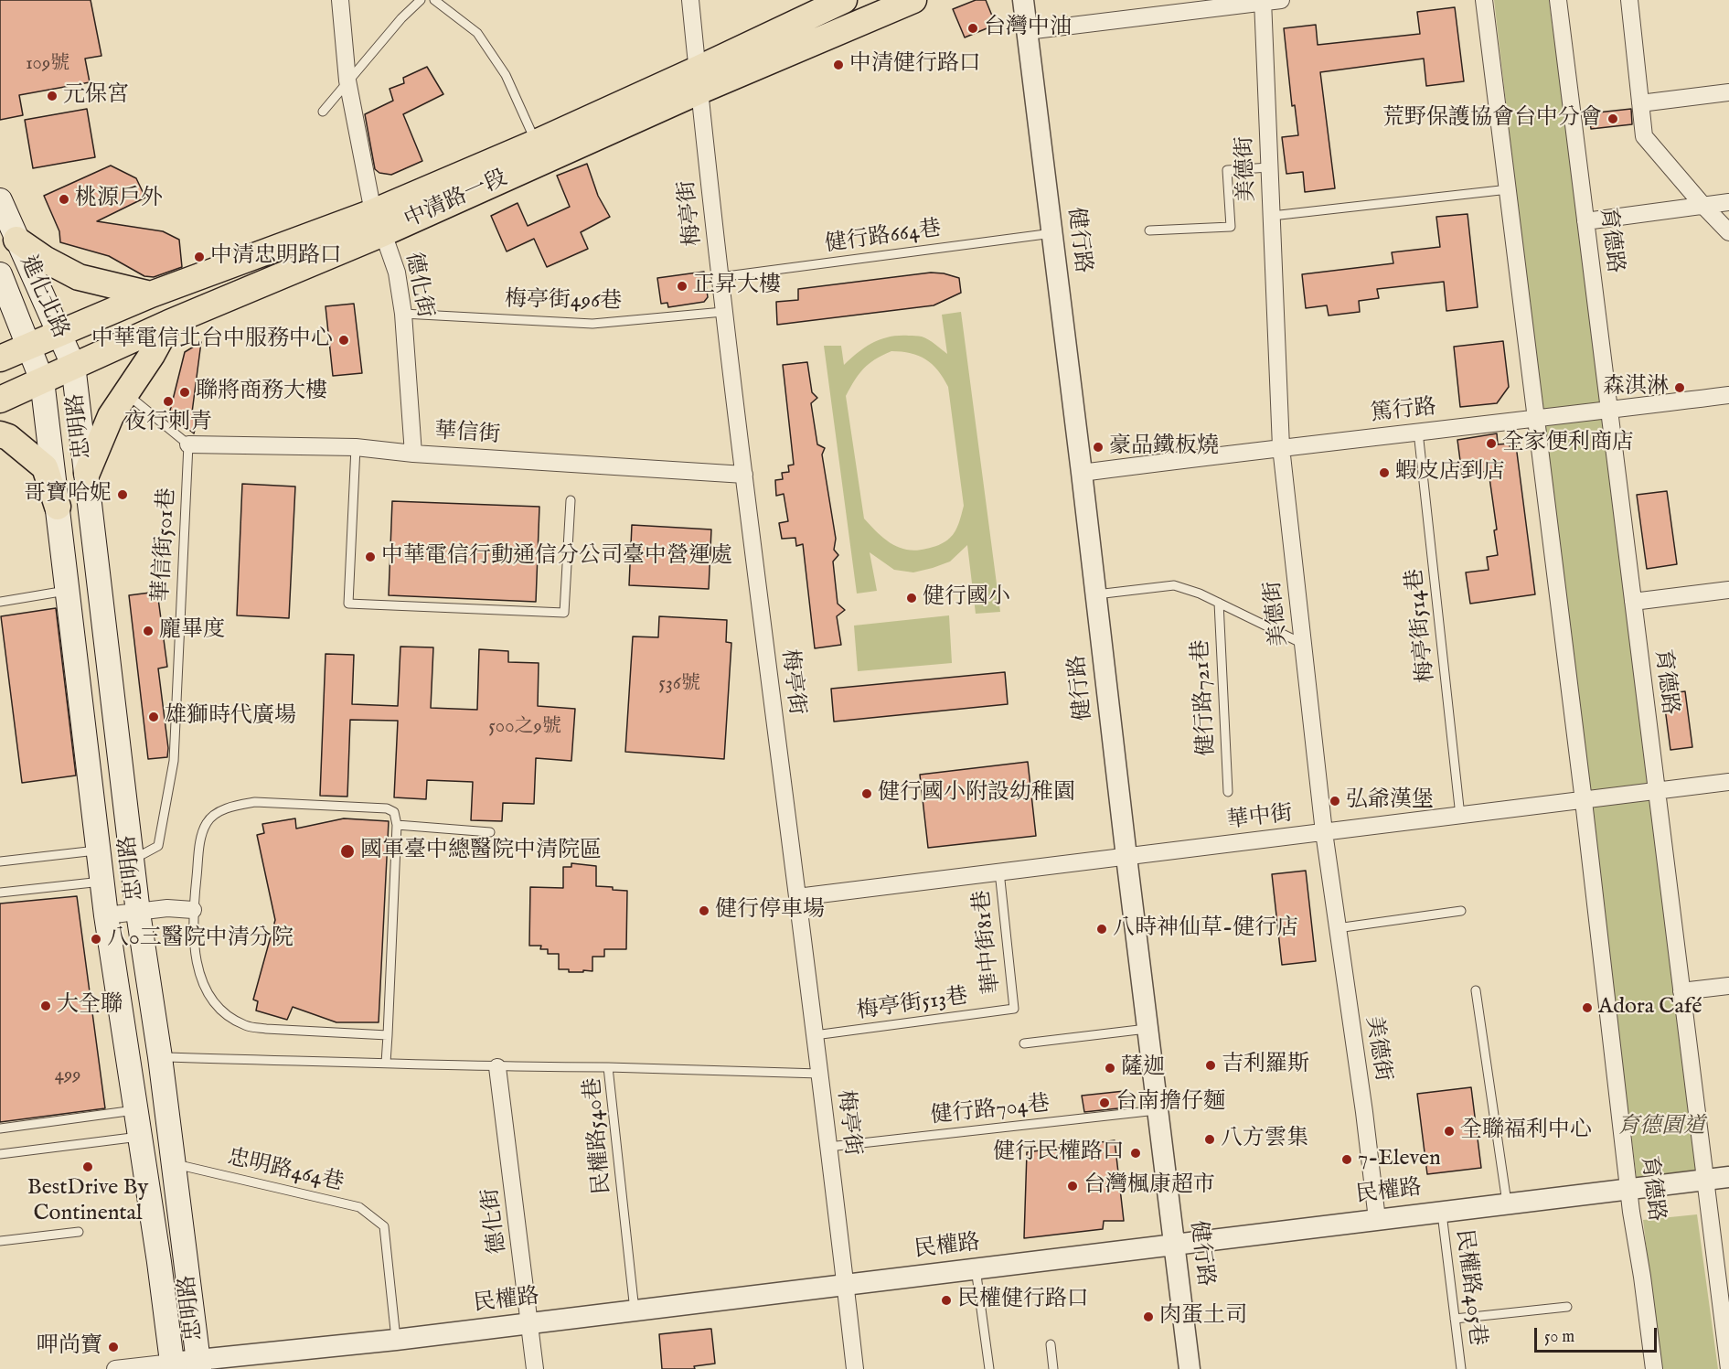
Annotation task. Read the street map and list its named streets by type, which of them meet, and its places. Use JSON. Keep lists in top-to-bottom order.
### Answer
{
  "streets": {
    "main road": ["中清路一段", "進化北路", "忠明路"],
    "street": [
      "美德街",
      "梅亭街",
      "健行路",
      "育德路",
      "德化街",
      "篤行路",
      "華信街",
      "華中街",
      "民權路"
    ],
    "lane": [
      "健行路664巷",
      "梅亭街496巷",
      "華信街501巷",
      "梅亭街514巷",
      "健行路721巷",
      "華中街81巷",
      "梅亭街513巷",
      "健行路704巷",
      "民權路540巷",
      "忠明路464巷",
      "民權路405巷"
    ]
  },
  "crossings": [
    ["美德街", "篤行路"],
    ["美德街", "華中街"],
    ["美德街", "民權路"],
    ["中清路一段", "梅亭街"],
    ["中清路一段", "德化街"],
    ["中清路一段", "進化北路"],
    ["中清路一段", "忠明路"],
    ["梅亭街", "健行路664巷"],
    ["梅亭街", "梅亭街496巷"],
    ["梅亭街", "華信街"],
    ["梅亭街", "華中街"],
    ["梅亭街", "梅亭街513巷"],
    ["梅亭街", "健行路704巷"],
    ["梅亭街", "民權路540巷"],
    ["梅亭街", "民權路"],
    ["健行路664巷", "健行路"],
    ["健行路", "篤行路"],
    ["健行路", "華中街"],
    ["健行路", "健行路704巷"],
    ["健行路", "民權路"],
    ["育德路", "篤行路"],
    ["育德路", "華中街"],
    ["育德路", "民權路"],
    ["德化街", "梅亭街496巷"],
    ["德化街", "華信街"],
    ["德化街", "民權路"],
    ["進化北路", "忠明路"],
    ["篤行路", "梅亭街514巷"],
    ["忠明路", "華信街501巷"],
    ["忠明路", "忠明路464巷"],
    ["忠明路", "民權路"],
    ["華信街", "華信街501巷"],
    ["梅亭街514巷", "華中街"],
    ["華中街", "華中街81巷"],
    ["華中街81巷", "梅亭街513巷"],
    ["民權路540巷", "民權路"],
    ["忠明路464巷", "民權路"],
    ["民權路", "民權路405巷"]
  ],
  "parks": ["育德園道"],
  "places": [
    "台灣中油",
    "中清健行路口",
    "元保宮",
    "荒野保護協會台中分會",
    "桃源戶外",
    "中清忠明路口",
    "正昇大樓",
    "中華電信北台中服務中心",
    "森淇淋",
    "聯將商務大樓",
    "夜行刺青",
    "全家便利商店",
    "豪品鐵板燒",
    "蝦皮店到店",
    "哥寶哈妮",
    "中華電信行動通信分公司臺中營運處",
    "健行國小",
    "龐畢度",
    "雄獅時代廣場",
    "健行國小附設幼稚園",
    "弘爺漢堡",
    "國軍臺中總醫院中清院區",
    "健行停車場",
    "八時神仙草-健行店",
    "八0三醫院中清分院",
    "大全聯",
    "Adora Café",
    "吉利羅斯",
    "薩迦",
    "台南擔仔麵",
    "全聯福利中心",
    "八方雲集",
    "健行民權路口",
    "7-Eleven",
    "BestDrive By Continental",
    "台灣楓康超市",
    "民權健行路口",
    "肉蛋土司",
    "呷尚寶"
  ],
  "house_numbers": [
    "109號",
    "536號",
    "500之9號",
    "499"
  ],
  "scale_bar": "50 m"
}
